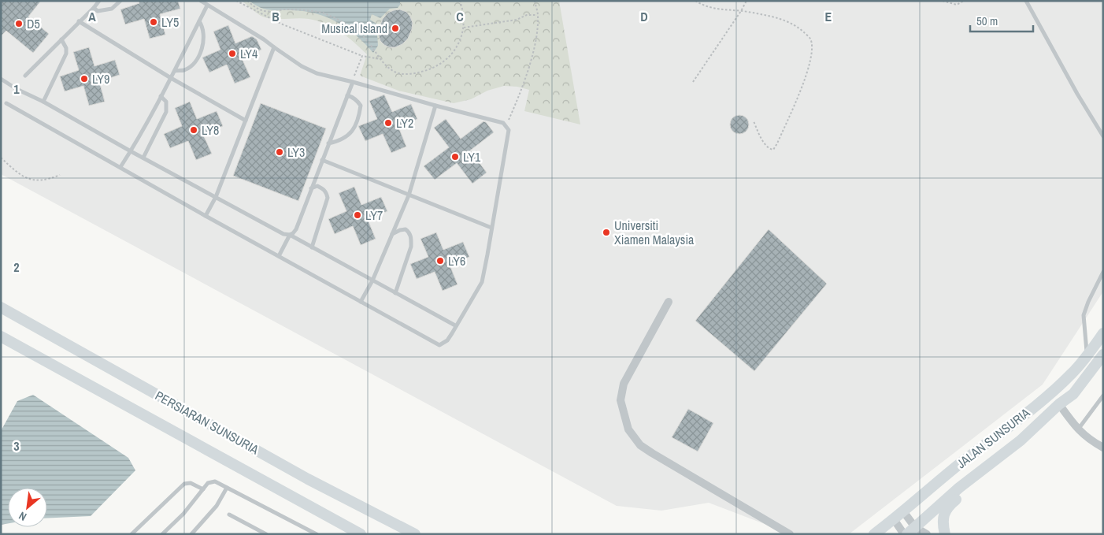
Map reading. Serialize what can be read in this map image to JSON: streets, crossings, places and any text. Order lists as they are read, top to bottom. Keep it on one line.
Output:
{"streets":{"street":["PERSIARAN SUNSURIA","JALAN SUNSURIA"]},"places":["LY5","D5","Musical Island","LY4","LY9","LY2","LY8","LY3","LY1","LY7","Universiti Xiamen Malaysia","LY6"],"scale_bar":"50 m","north":"bottom left","grid":{"columns":["A","B","C","D","E"],"rows":["1","2","3"]}}
